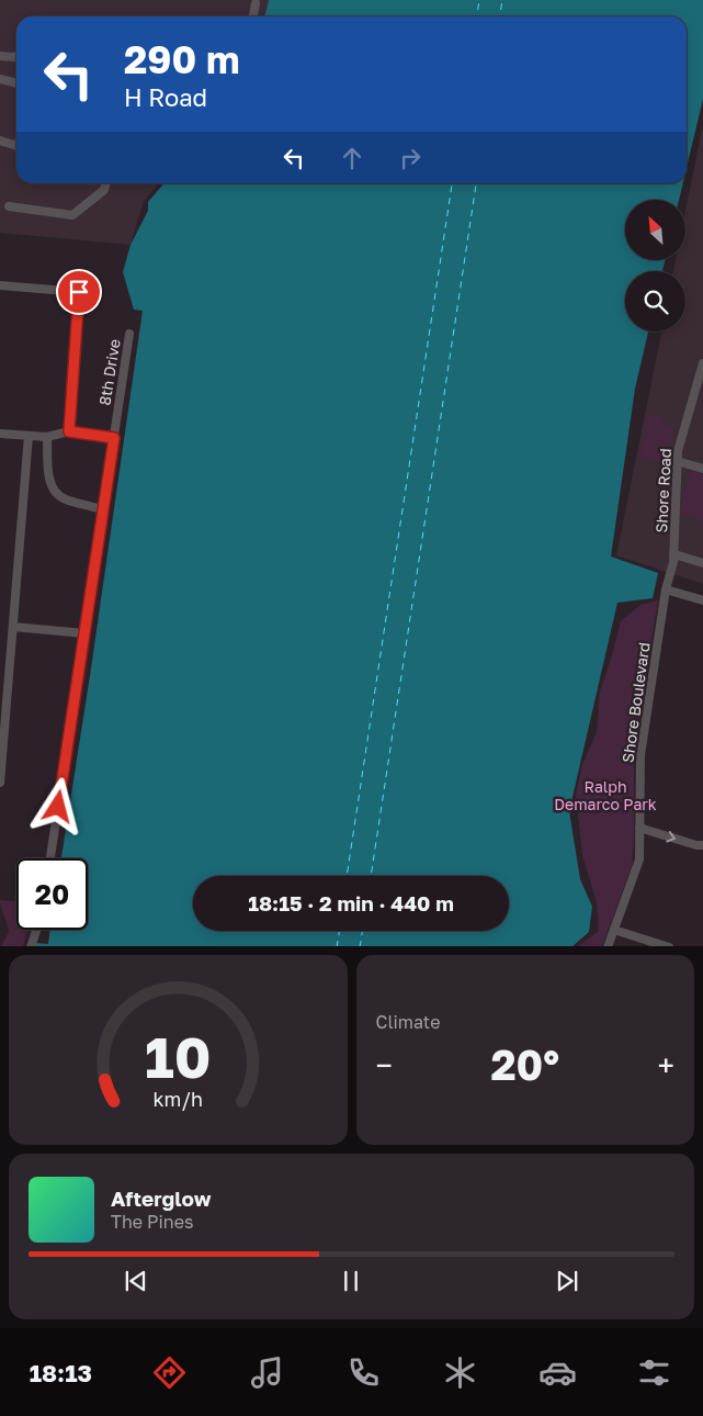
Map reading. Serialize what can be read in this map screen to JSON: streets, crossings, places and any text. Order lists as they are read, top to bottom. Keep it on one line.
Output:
{"streets":{"street":["8th Drive","Shore Road","Shore Boulevard"]},"crossings":[["Shore Road","Shore Boulevard"]],"parks":["Ralph Demarco Park"],"north":"top left","page":{"turn":["290 m","H Road"],"limit":"20","trip":"18:15 · 2 min · 440 m","tile":"Climate","heat":["−","20°","+"],"song":["Afterglow","The Pines"],"tabs":"18:13","gauge":["10","km/h"]}}
